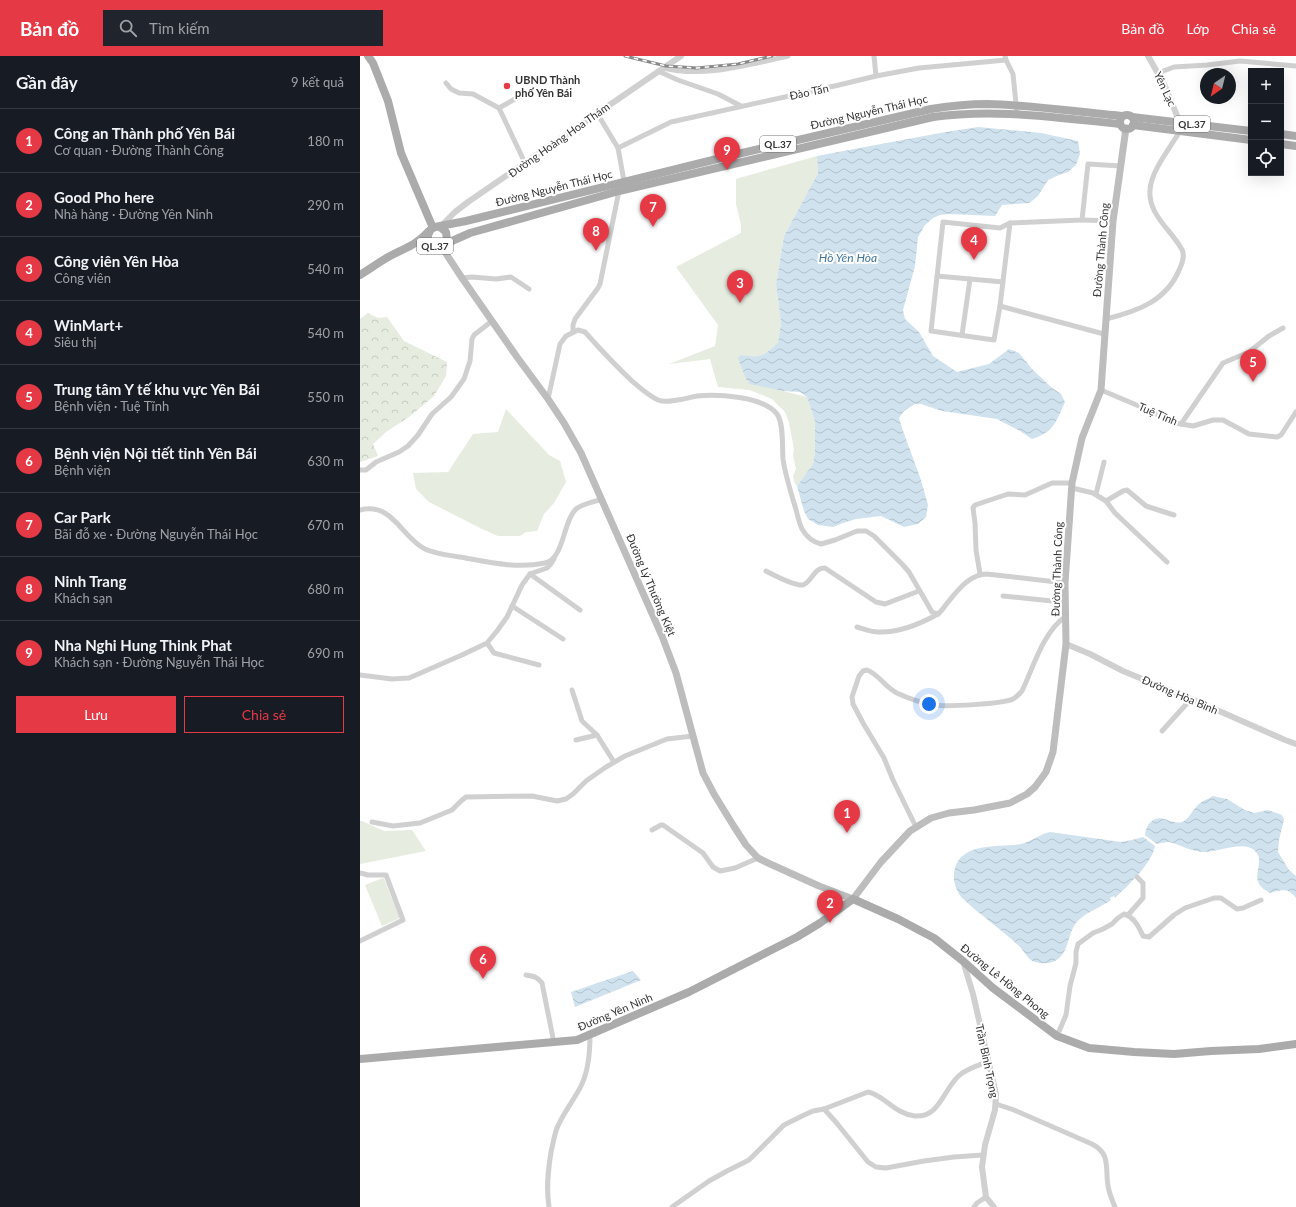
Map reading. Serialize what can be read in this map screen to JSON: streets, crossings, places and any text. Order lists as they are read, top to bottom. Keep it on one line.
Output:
{"streets":{"main road":["Đường Nguyễn Thái Học","QL.37","Đường Thành Công","Đường Lý Thường Kiệt","Đường Lê Hồng Phong","Đường Yên Ninh"],"street":["Yên Lạc","Đào Tấn","Đường Hoàng Hoa Thám","Tuệ Tĩnh","Đường Hòa Bình","Trần Bình Trọng"]},"crossings":[["Yên Lạc","Đường Nguyễn Thái Học"],["Đường Nguyễn Thái Học","QL.37"],["Đường Nguyễn Thái Học","Đường Hoàng Hoa Thám"],["Đường Nguyễn Thái Học","Đường Thành Công"],["Đường Nguyễn Thái Học","Đường Lý Thường Kiệt"],["QL.37","Đường Hoàng Hoa Thám"],["QL.37","Đường Lý Thường Kiệt"],["Đường Hoàng Hoa Thám","Đường Lý Thường Kiệt"],["Đường Thành Công","Tuệ Tĩnh"],["Đường Thành Công","Đường Lý Thường Kiệt"],["Đường Thành Công","Đường Hòa Bình"],["Đường Thành Công","Đường Lê Hồng Phong"],["Đường Thành Công","Đường Yên Ninh"],["Đường Lý Thường Kiệt","Đường Lê Hồng Phong"],["Đường Lý Thường Kiệt","Đường Yên Ninh"],["Đường Lê Hồng Phong","Đường Yên Ninh"],["Đường Lê Hồng Phong","Trần Bình Trọng"]],"water":["Hồ Yên Hòa"],"places":["UBND Thành phố Yên Bái"],"north":"bottom left","page":{"header":"Bản đồ","search":"Tìm kiếm","nav":["Bản đồ","Lớp","Chia sẻ"],"heading":["Gần đây","9 kết quả"],"map_buttons":["+","−"],"list":[{"mark":"1","name":"Công an Thành phố Yên Bái","note":"Cơ quan · Đường Thành Công","value":"180 m"},{"mark":"2","name":"Good Pho here","note":"Nhà hàng · Đường Yên Ninh","value":"290 m"},{"mark":"3","name":"Công viên Yên Hòa","note":"Công viên","value":"540 m"},{"mark":"4","name":"WinMart+","note":"Siêu thị","value":"540 m"},{"mark":"5","name":"Trung tâm Y tế khu vực Yên Bái","note":"Bệnh viện · Tuệ Tĩnh","value":"550 m"},{"mark":"6","name":"Bệnh viện Nội tiết tỉnh Yên Bái","note":"Bệnh viện","value":"630 m"},{"mark":"7","name":"Car Park","note":"Bãi đỗ xe · Đường Nguyễn Thái Học","value":"670 m"},{"mark":"8","name":"Ninh Trang","note":"Khách sạn","value":"680 m"},{"mark":"9","name":"Nha Nghi Hung Think Phat","note":"Khách sạn · Đường Nguyễn Thái Học","value":"690 m"}],"pins":["9","7","8","4","3","5","1","2","6"],"buttons":["Lưu","Chia sẻ"]}}
